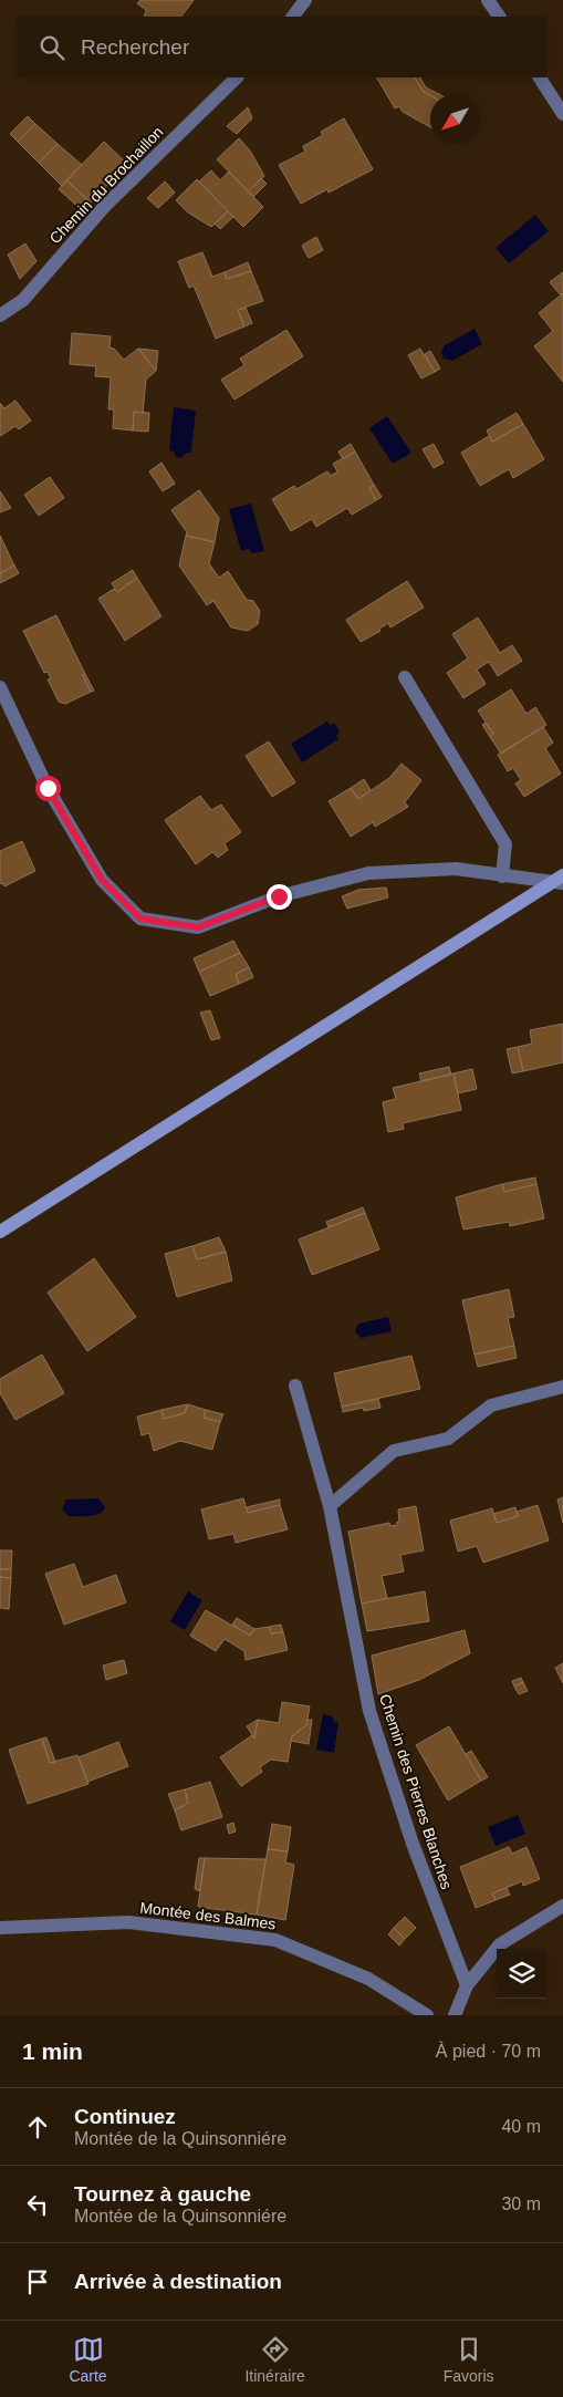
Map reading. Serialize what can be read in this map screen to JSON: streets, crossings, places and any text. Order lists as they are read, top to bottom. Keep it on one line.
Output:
{"streets":{"street":["Chemin du Brochaillon","Chemin des Pierres Blanches","Montée des Balmes"]},"north":"bottom left","page":{"search":"Rechercher","heading":["1 min","À pied · 70 m"],"list":[["Continuez","Montée de la Quinsonniére","40 m"],["Tournez à gauche","Montée de la Quinsonniére","30 m"],"Arrivée à destination"],"nav":["Carte","Itinéraire","Favoris"]}}
